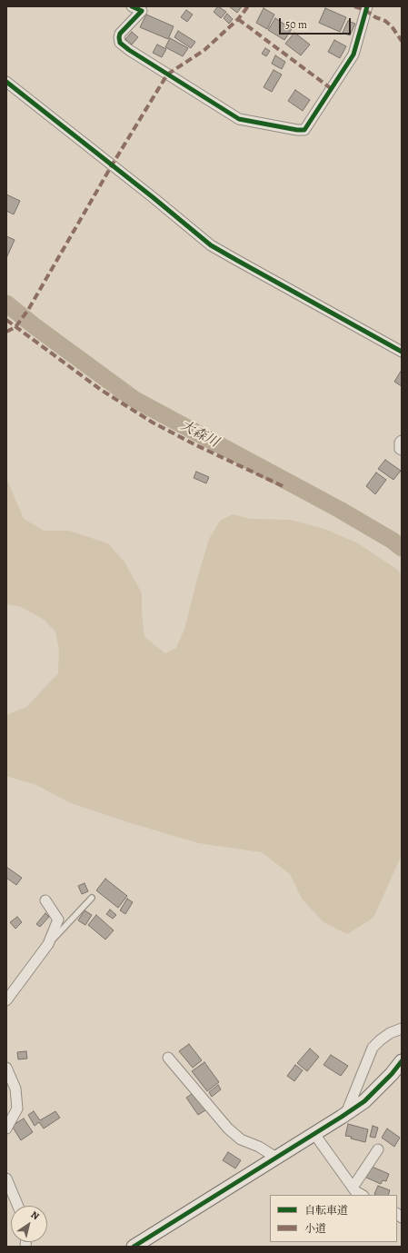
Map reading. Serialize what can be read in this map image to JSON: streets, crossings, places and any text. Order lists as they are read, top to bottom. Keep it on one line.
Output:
{"water":["大森川"],"legend":["自転車道","小道"],"scale_bar":"50 m","north":"top right"}
